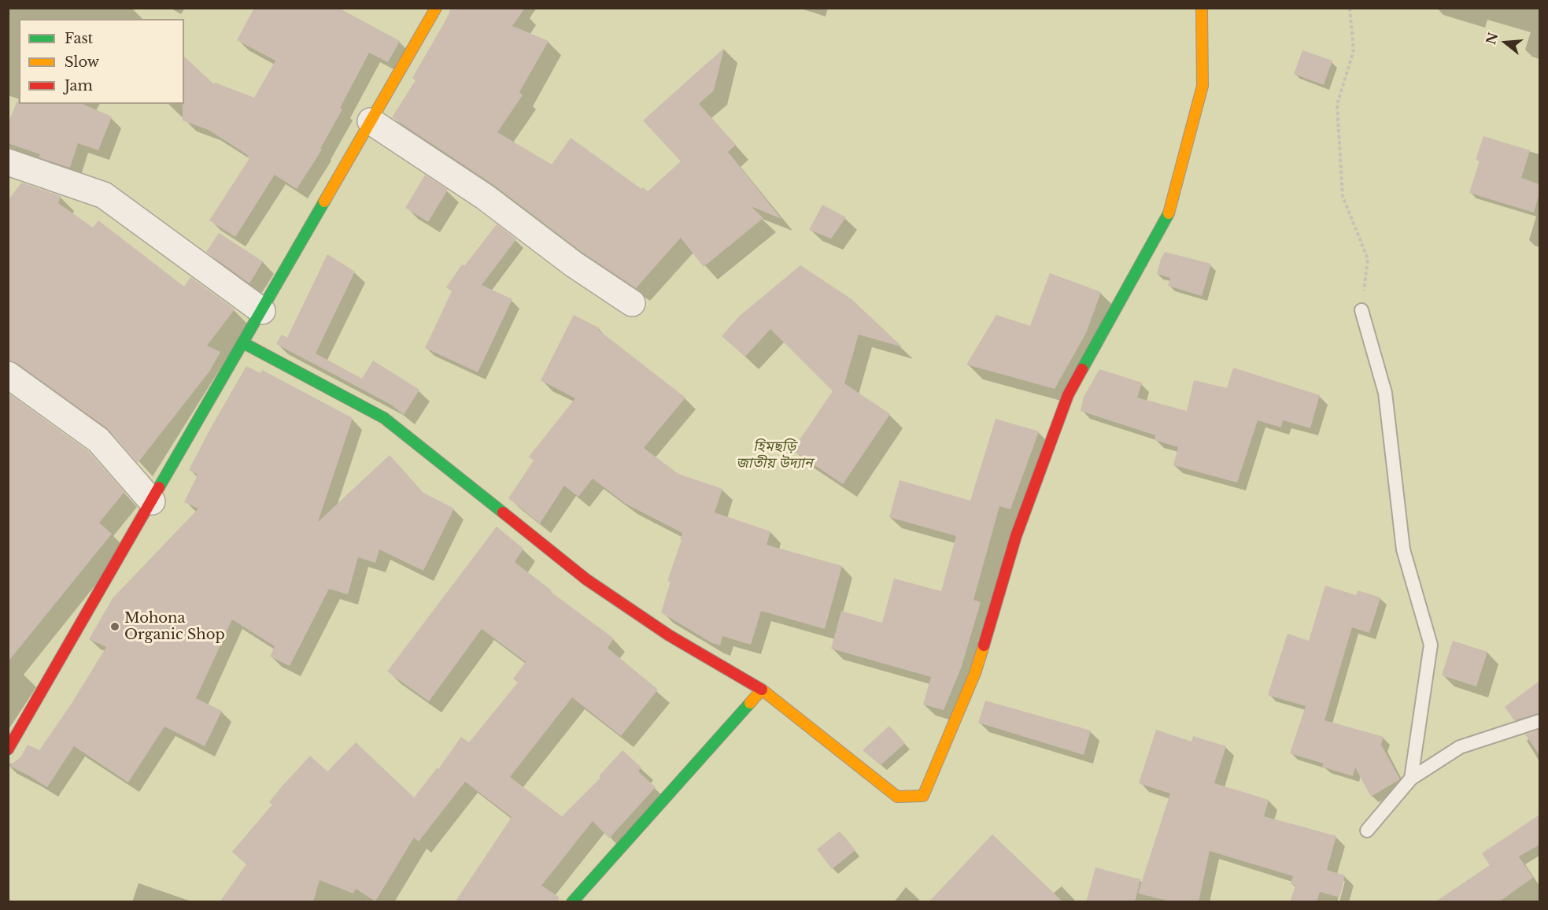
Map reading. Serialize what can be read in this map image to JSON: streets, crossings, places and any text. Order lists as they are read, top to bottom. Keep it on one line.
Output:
{"parks":["হিমছড়ি জাতীয় উদ্যান"],"places":["Mohona Organic Shop"],"legend":["Fast","Slow","Jam"],"north":"left"}
